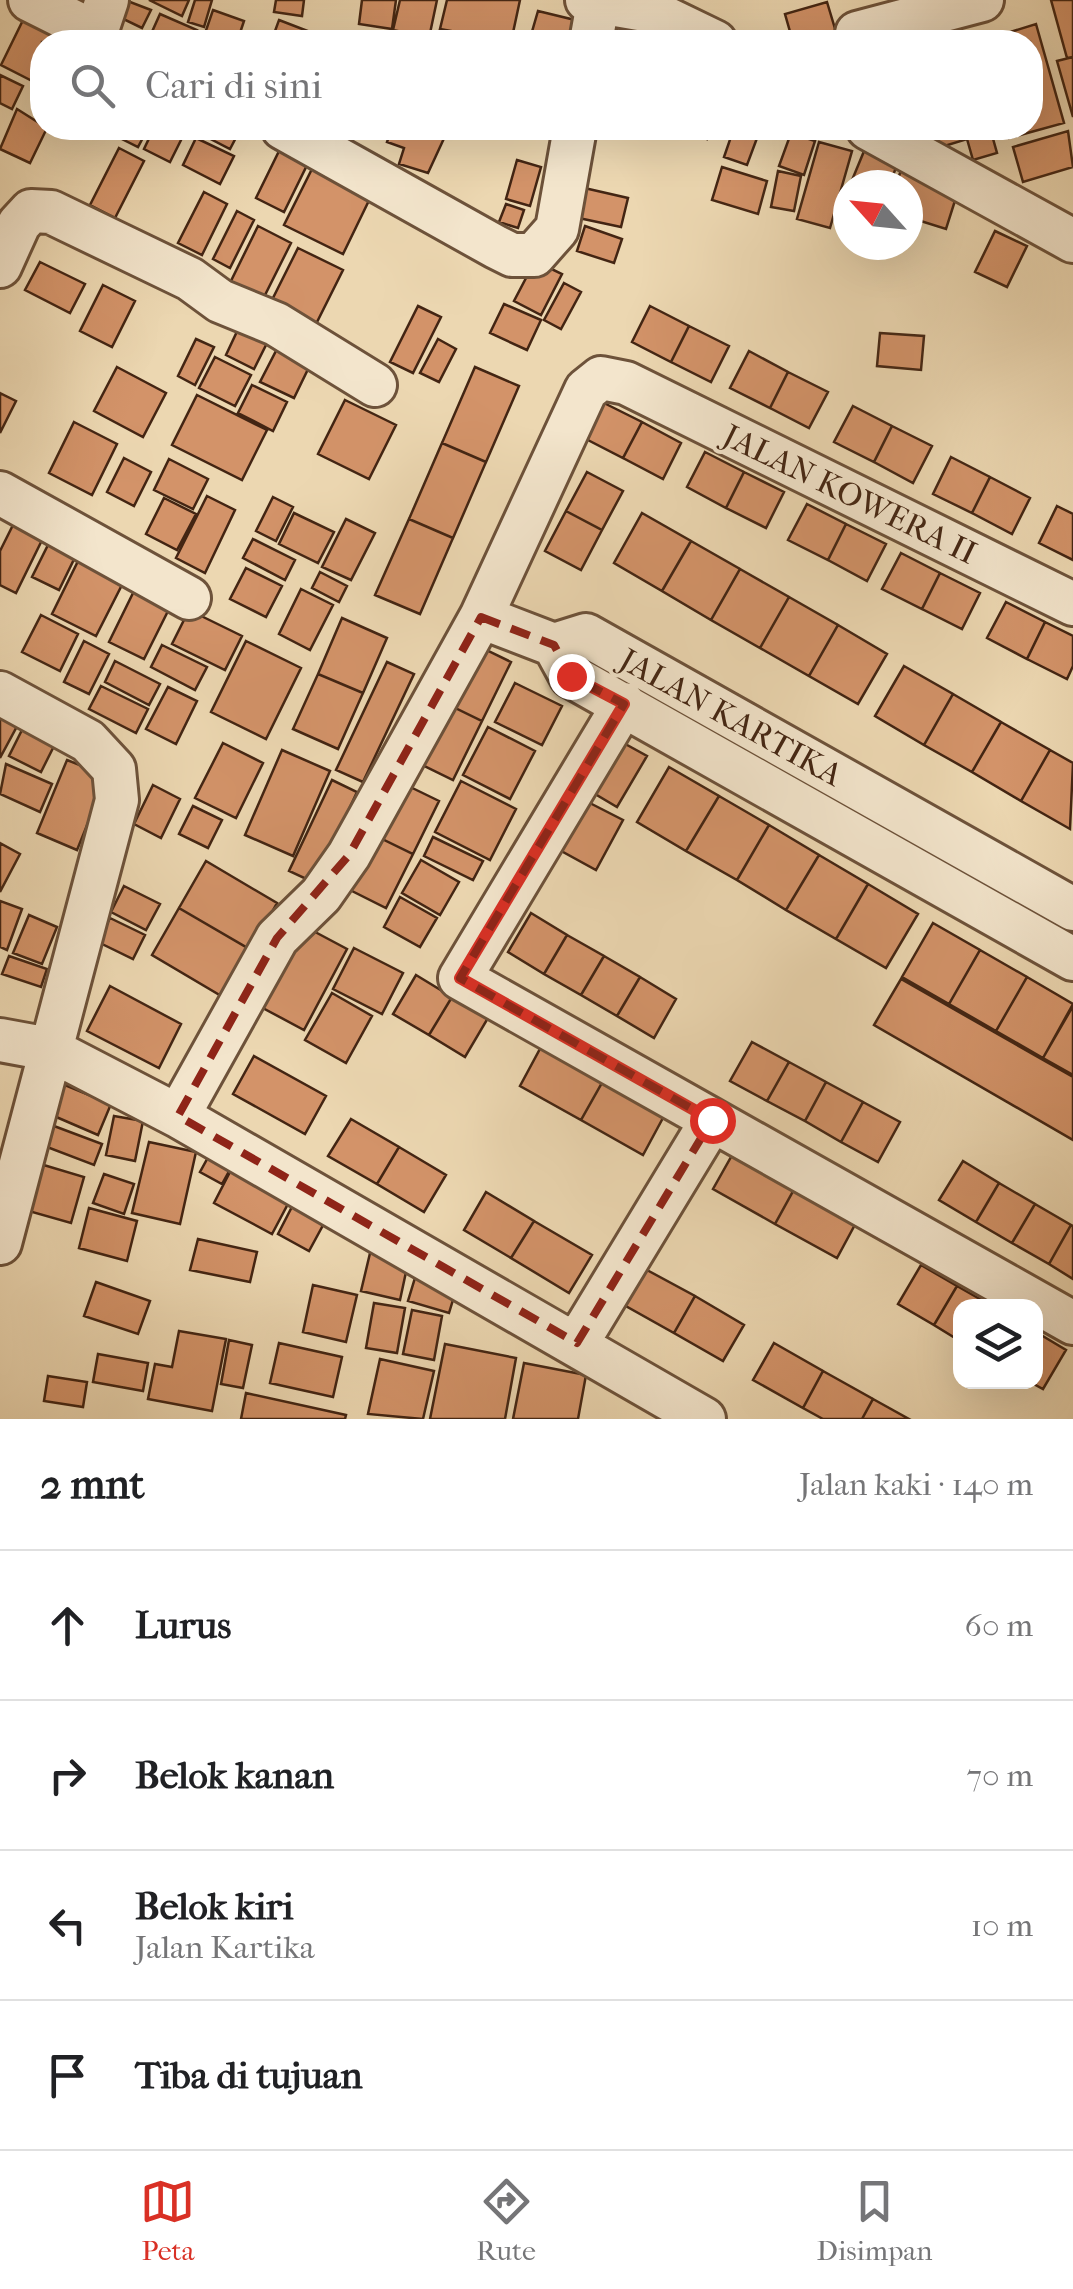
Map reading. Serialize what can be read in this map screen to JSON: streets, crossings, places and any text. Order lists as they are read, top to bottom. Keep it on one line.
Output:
{"streets":{"street":["JALAN KOWERA II","JALAN KARTIKA"]},"north":"top left","page":{"search":"Cari di sini","heading":["2 mnt","Jalan kaki · 140 m"],"list":[["Lurus","60 m"],["Belok kanan","70 m"],["Belok kiri","Jalan Kartika","10 m"],"Tiba di tujuan"],"nav":["Peta","Rute","Disimpan"]}}
